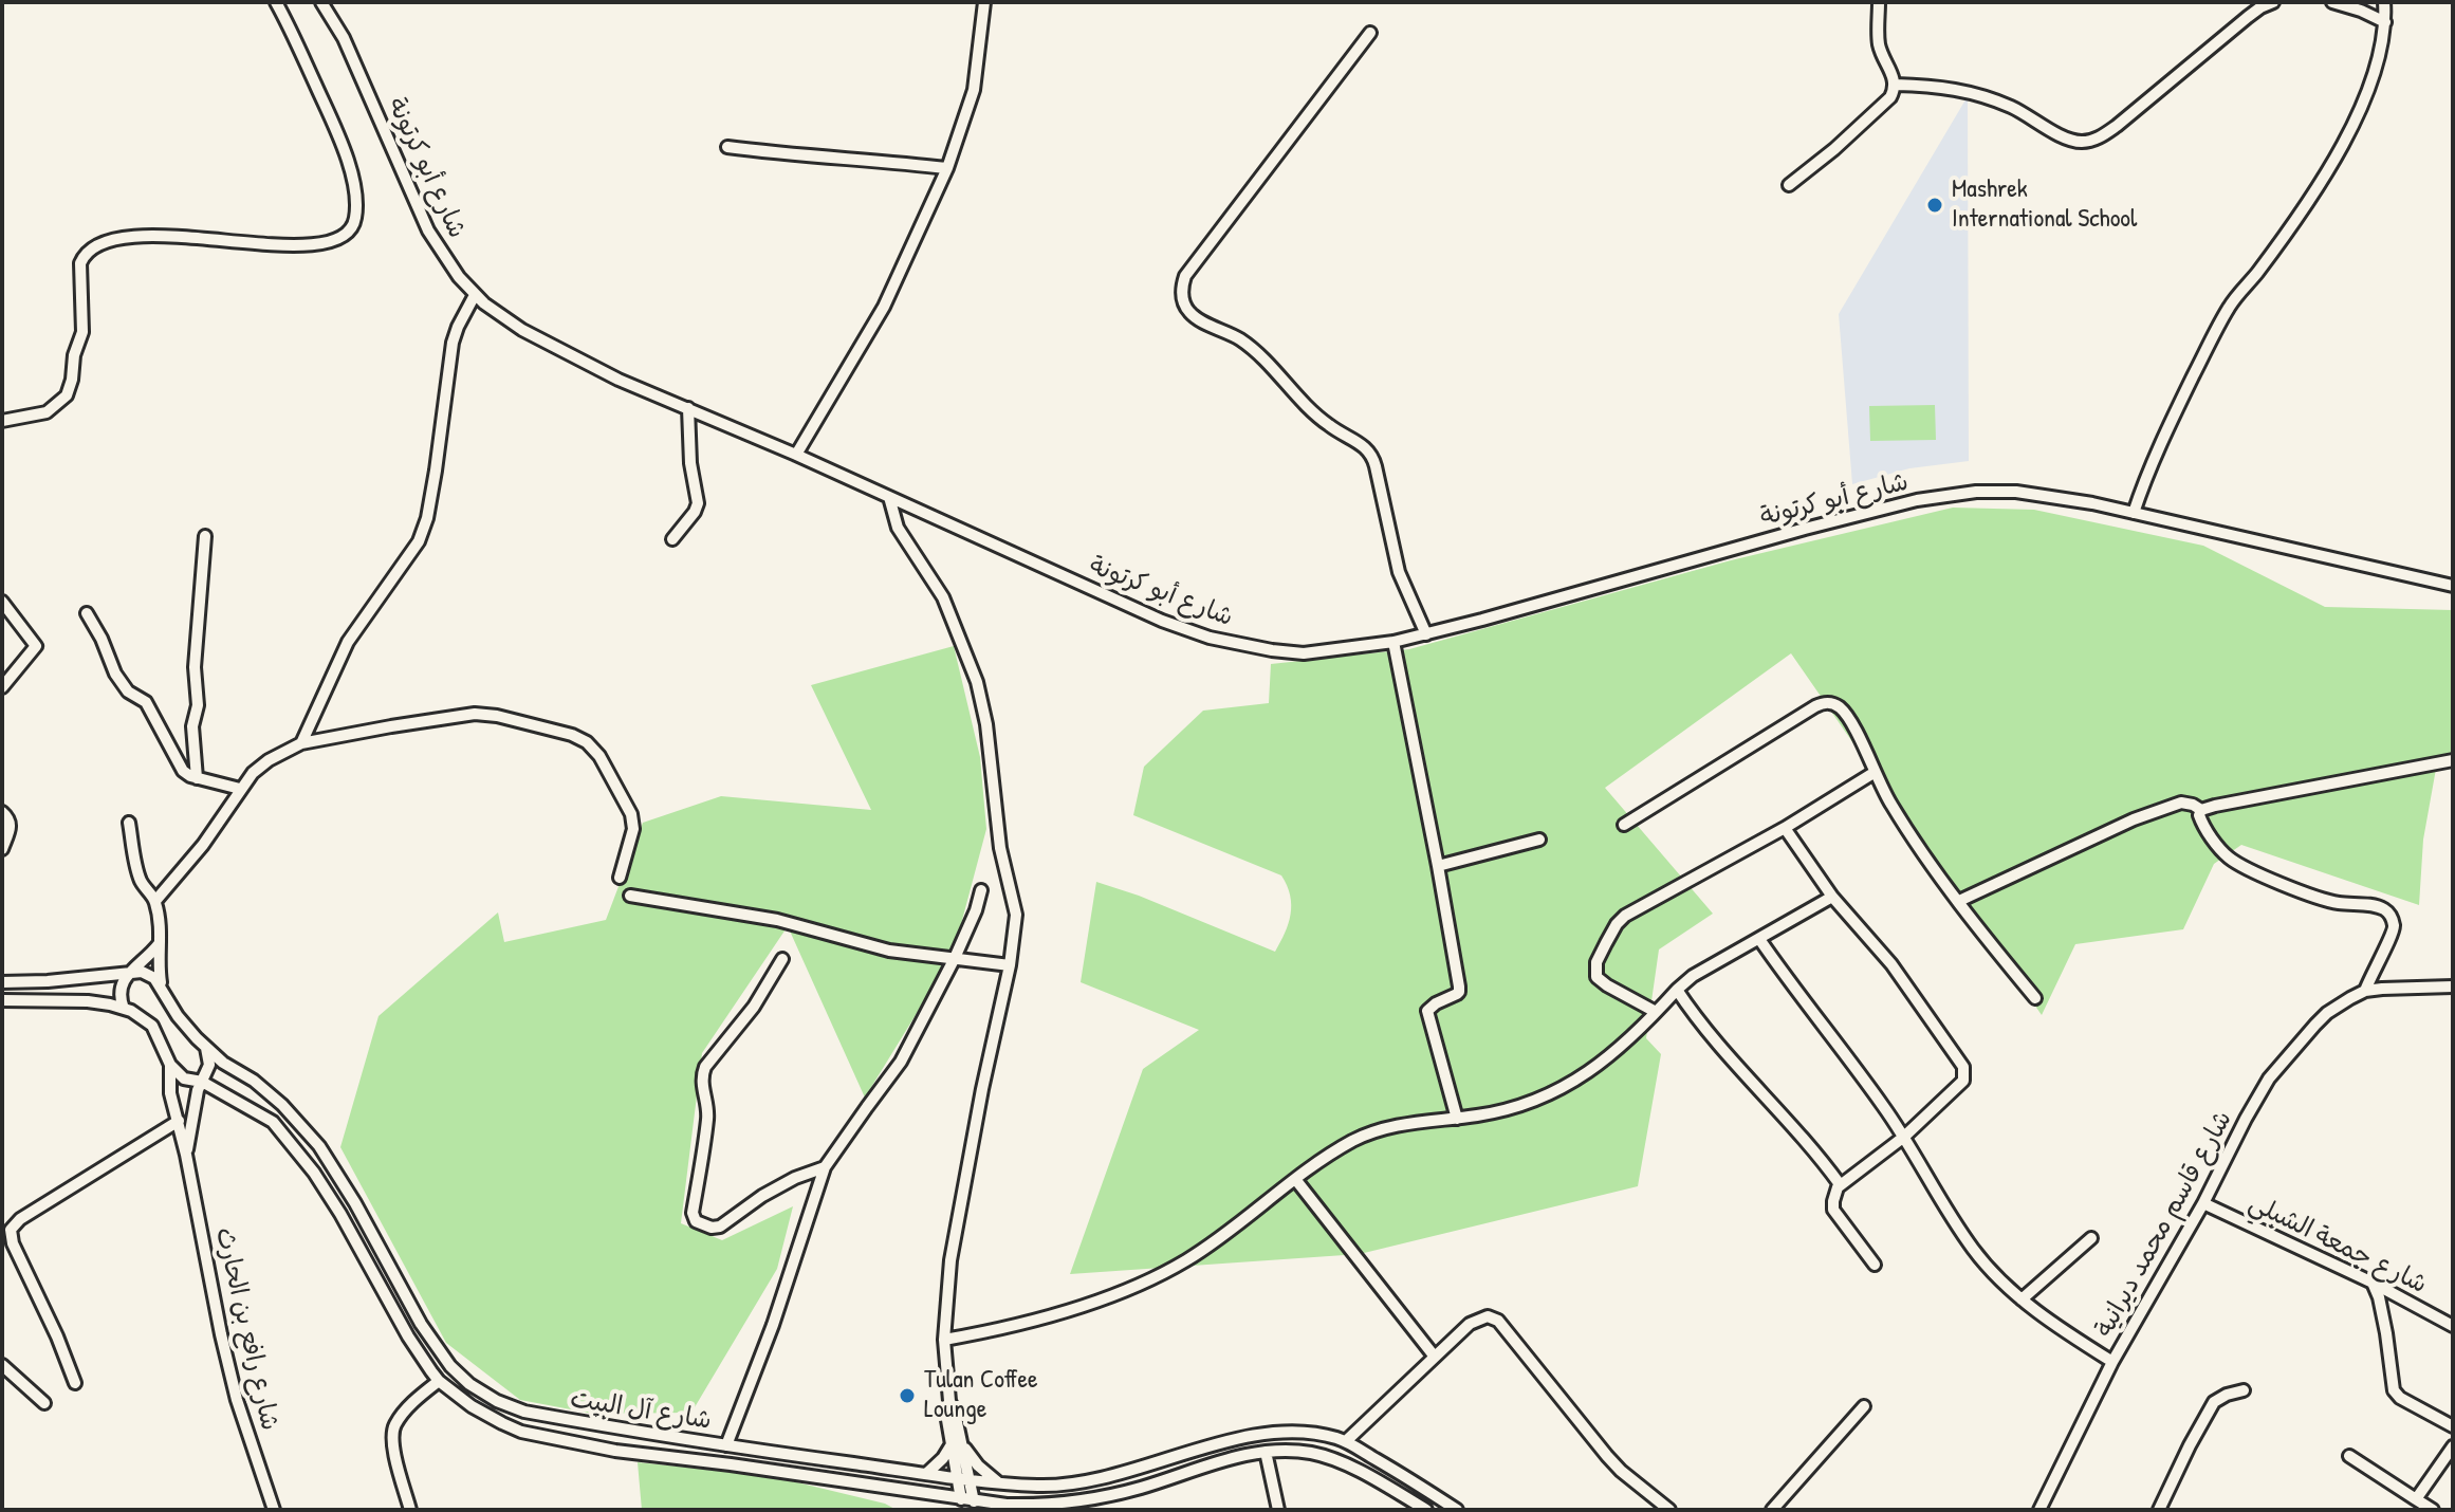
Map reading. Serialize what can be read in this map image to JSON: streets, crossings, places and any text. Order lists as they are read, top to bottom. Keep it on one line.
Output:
{"streets":{"street":["شارع أبو كرتونة","شارع قاسم محمد ديرانية","شارع جمعة الشبلي","شارع رافع بن الحارث","شارع آل البيت"]},"crossings":[["شارع قاسم محمد ديرانية","شارع جمعة الشبلي"],["شارع رافع بن الحارث","شارع آل البيت"]],"places":["Mashrek International School","Tulan Coffee Lounge"]}
